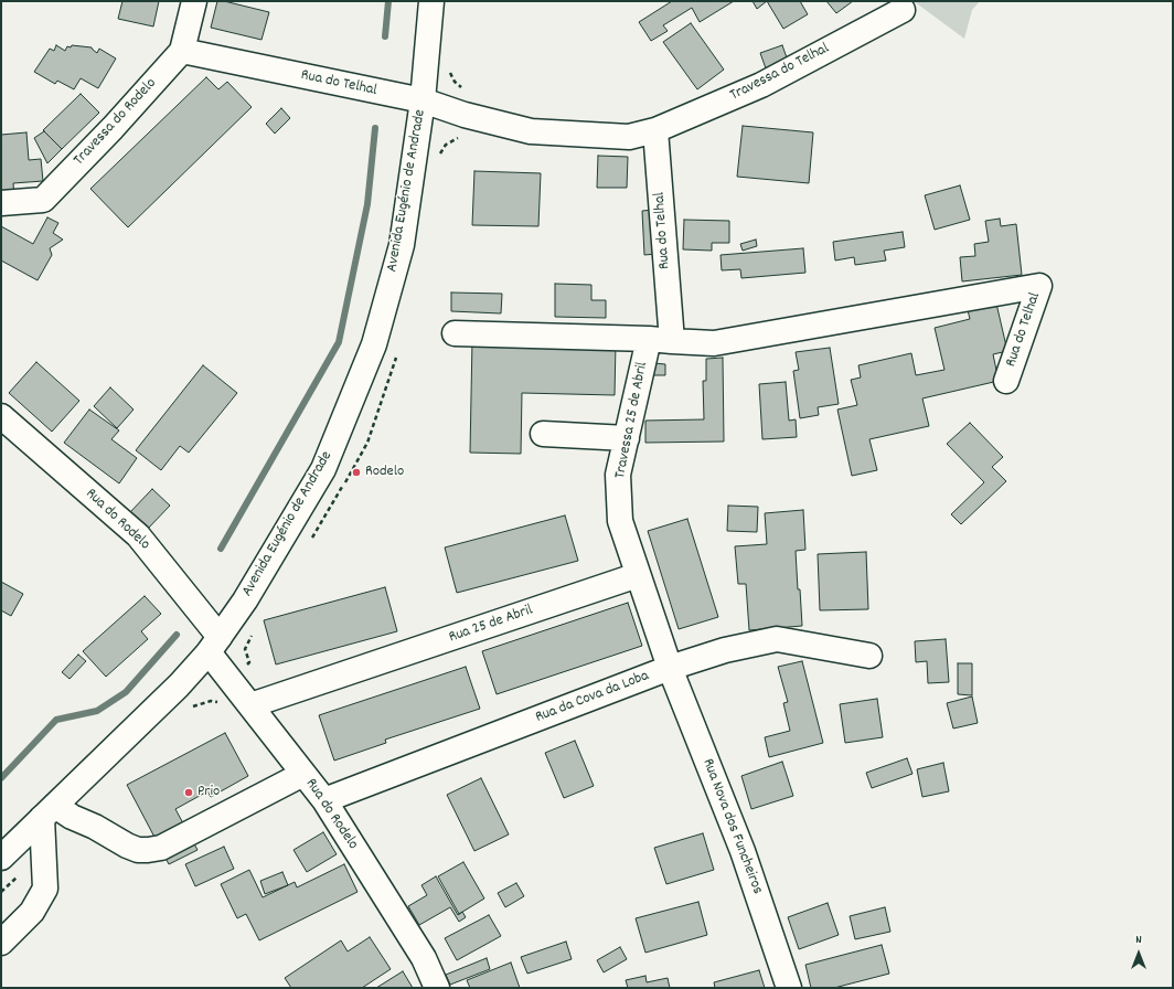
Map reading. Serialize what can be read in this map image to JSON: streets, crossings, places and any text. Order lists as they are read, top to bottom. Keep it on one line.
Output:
{"streets":{"street":["Travessa do Telhal","Rua do Telhal","Travessa do Rodelo","Avenida Eugénio de Andrade","Travessa 25 de Abril","Rua do Rodelo","Rua 25 de Abril","Rua da Cova da Loba","Rua Nova dos Funcheiros"]},"crossings":[["Travessa do Telhal","Rua do Telhal"],["Rua do Telhal","Travessa do Rodelo"],["Rua do Telhal","Avenida Eugénio de Andrade"],["Rua do Telhal","Travessa 25 de Abril"],["Avenida Eugénio de Andrade","Rua do Rodelo"],["Travessa 25 de Abril","Rua 25 de Abril"],["Rua do Rodelo","Rua 25 de Abril"],["Rua do Rodelo","Rua da Cova da Loba"],["Rua da Cova da Loba","Rua Nova dos Funcheiros"]],"places":["Rodelo","Prio"],"north":"top"}
